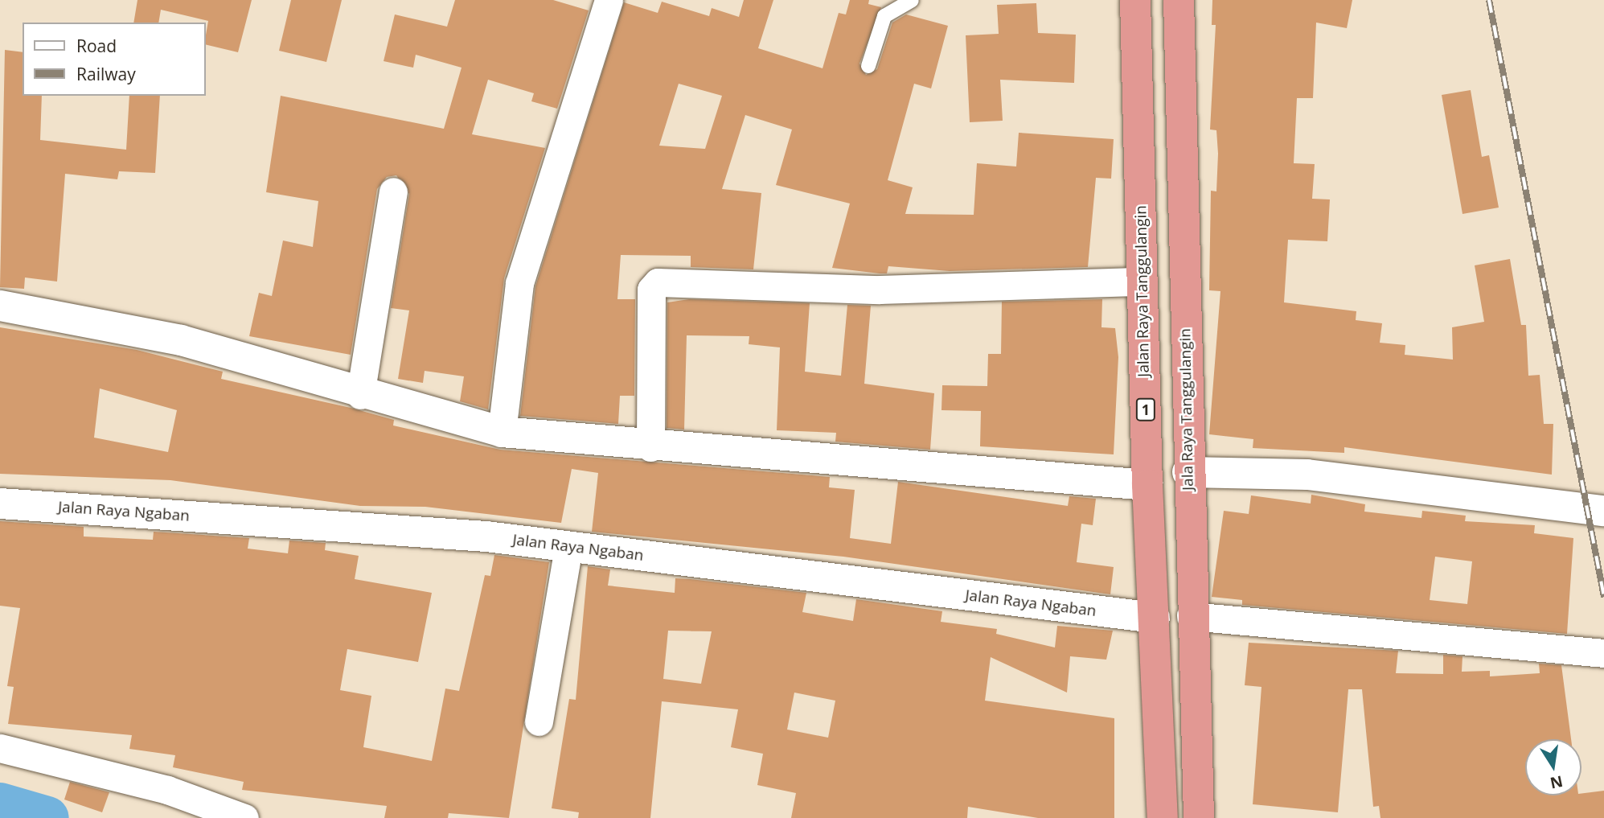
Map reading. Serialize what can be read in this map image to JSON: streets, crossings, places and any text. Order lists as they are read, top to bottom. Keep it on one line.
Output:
{"streets":{"highway":["Jalan Raya Tanggulangin","1","Jala Raya Tanggulangin"],"street":["Jalan Raya Ngaban"]},"crossings":[["Jalan Raya Tanggulangin","Jalan Raya Ngaban"]],"legend":["Road","Railway"],"north":"bottom"}
